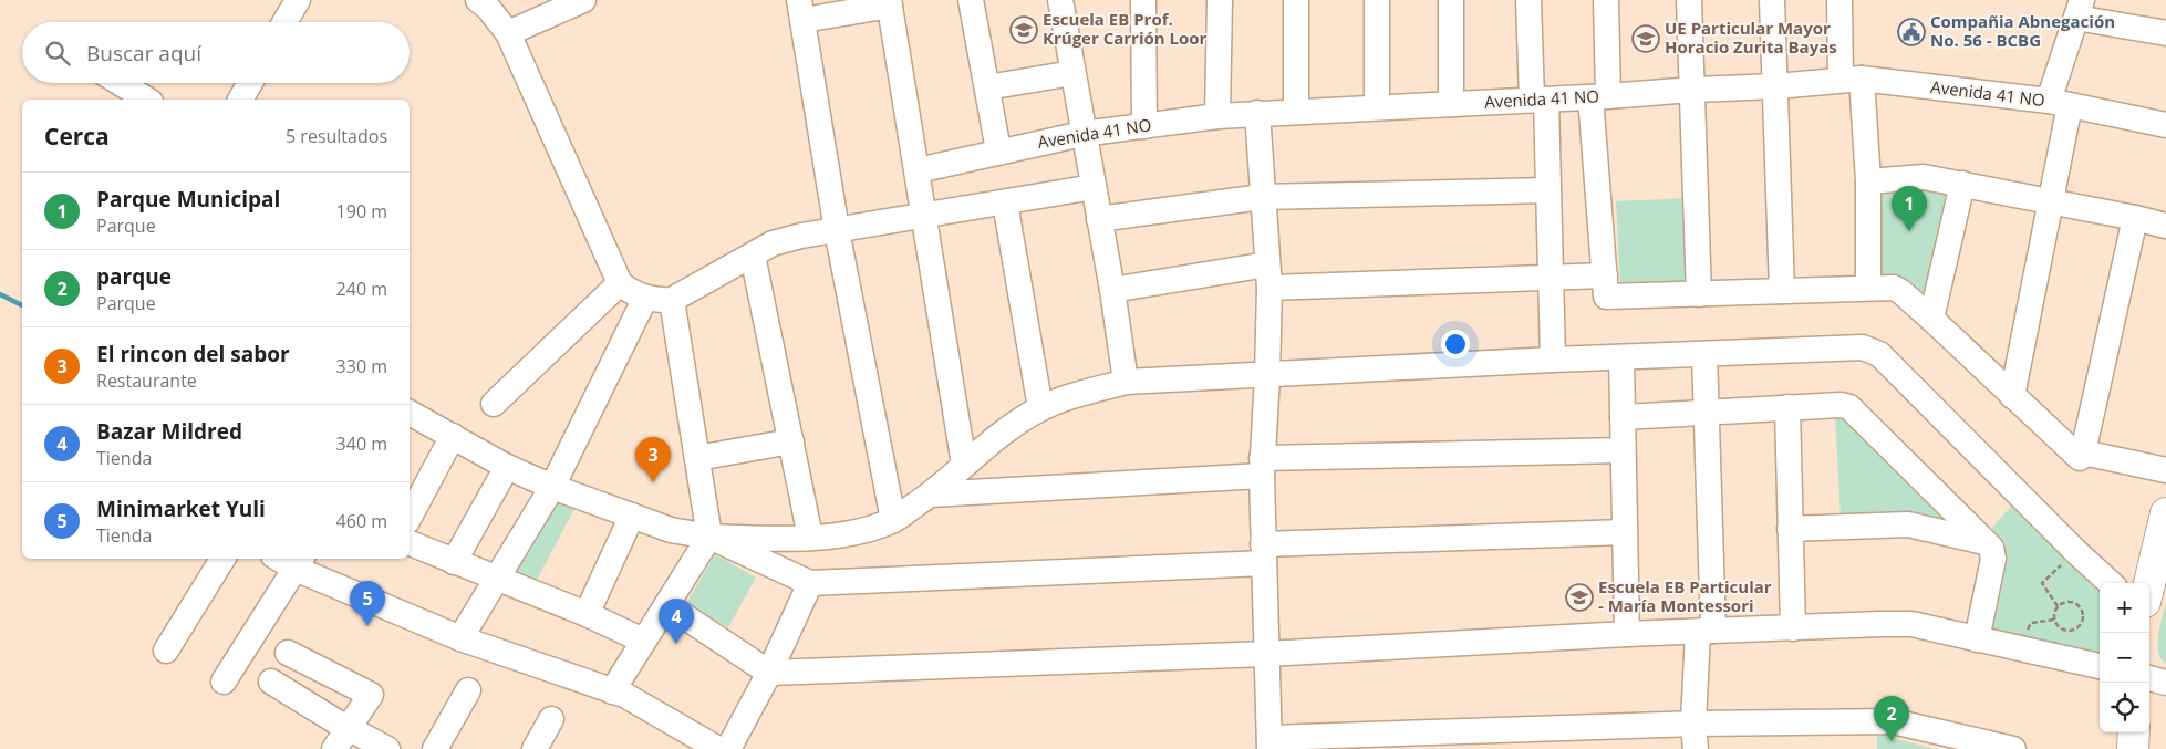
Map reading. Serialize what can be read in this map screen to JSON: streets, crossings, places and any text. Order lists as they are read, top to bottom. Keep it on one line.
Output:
{"streets":{"street":["Avenida 41 NO"]},"places":{"school or university":["Escuela EB Prof. Krúger Carrión Loor","UE Particular Mayor Horacio Zurita Bayas","Escuela EB Particular - María Montessori"],"public building":["Compañia Abnegación No. 56 - BCBG"]},"page":{"search":"Buscar aquí","heading":["Cerca","5 resultados"],"list":[{"mark":"1","name":"Parque Municipal","note":"Parque","value":"190 m"},{"mark":"2","name":"parque","note":"Parque","value":"240 m"},{"mark":"3","name":"El rincon del sabor","note":"Restaurante","value":"330 m"},{"mark":"4","name":"Bazar Mildred","note":"Tienda","value":"340 m"},{"mark":"5","name":"Minimarket Yuli","note":"Tienda","value":"460 m"}],"pins":["1","3","5","4","2"],"map_buttons":["+","−"]}}
